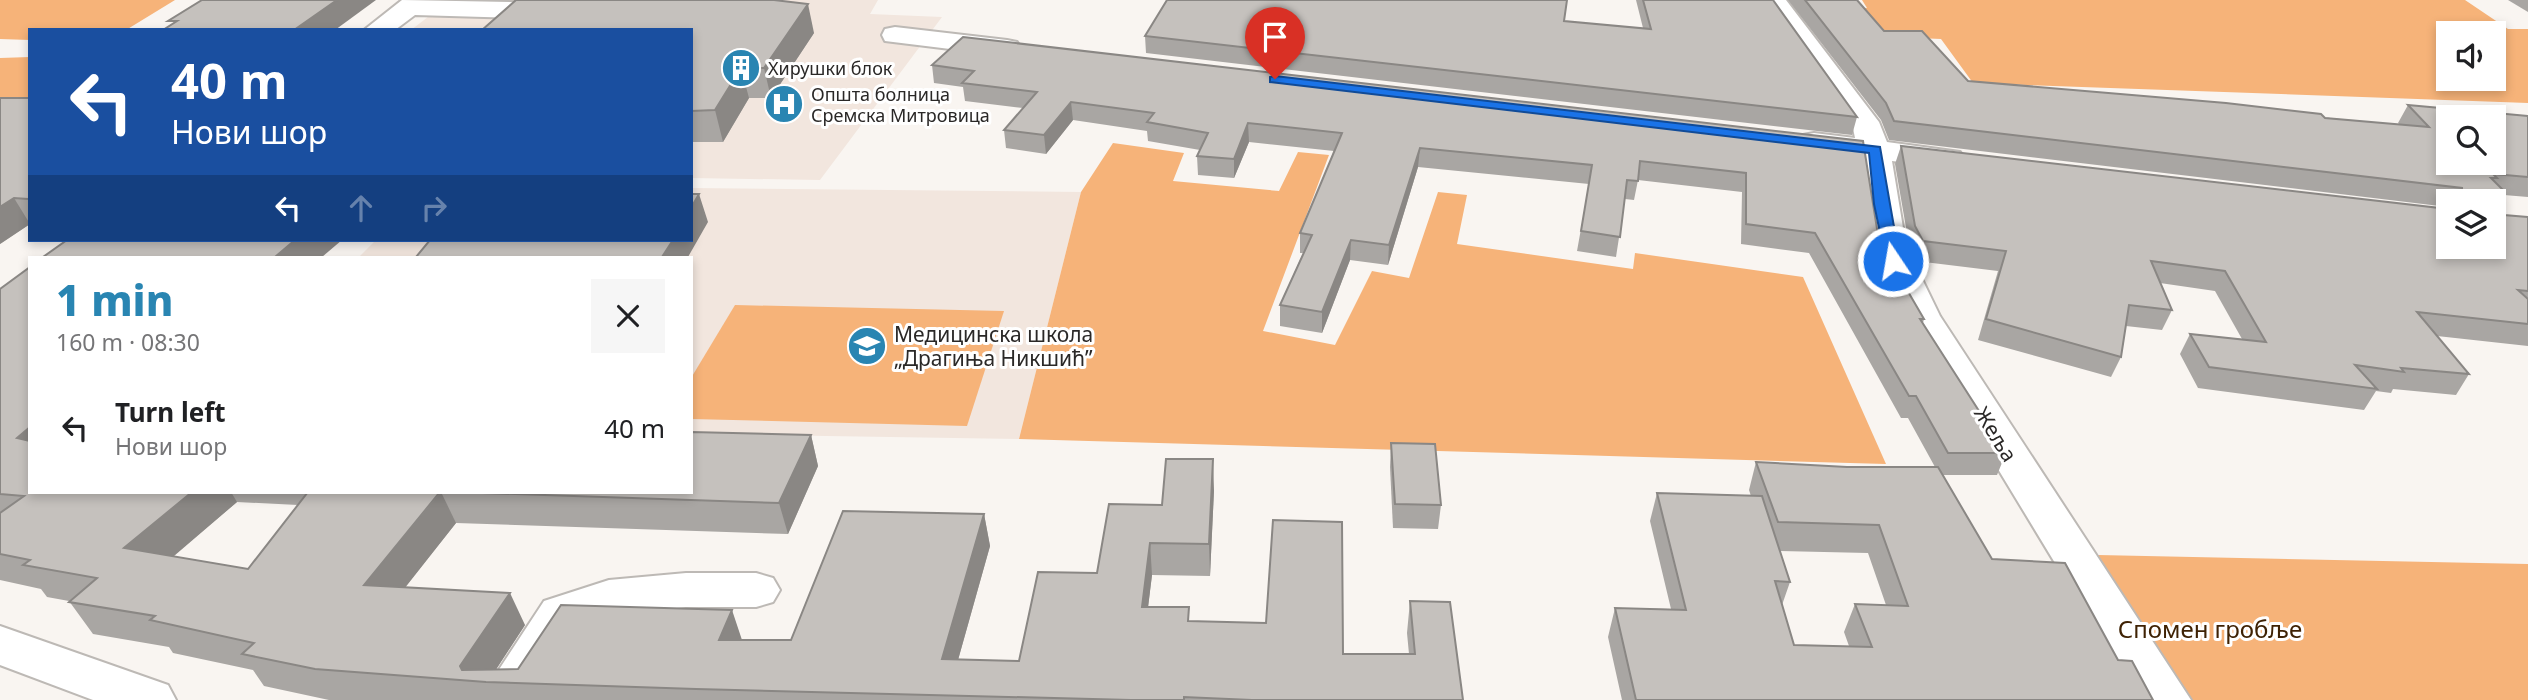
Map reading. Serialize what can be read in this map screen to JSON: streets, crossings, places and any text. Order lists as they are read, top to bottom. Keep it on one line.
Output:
{"streets":{"street":["Жеља"]},"parks":["Спомен гробље"],"places":{"building":["Хирушки блок"],"hospital":["Општа болница Сремска Митровица"],"school or university":["Медицинска школа „Драгиња Никшић”"]},"page":{"turn":["40 m","Нови шор"],"heading":["1 min","160 m · 08:30"],"list":[{"name":"Turn left","note":"Нови шор","value":"40 m"}]}}
